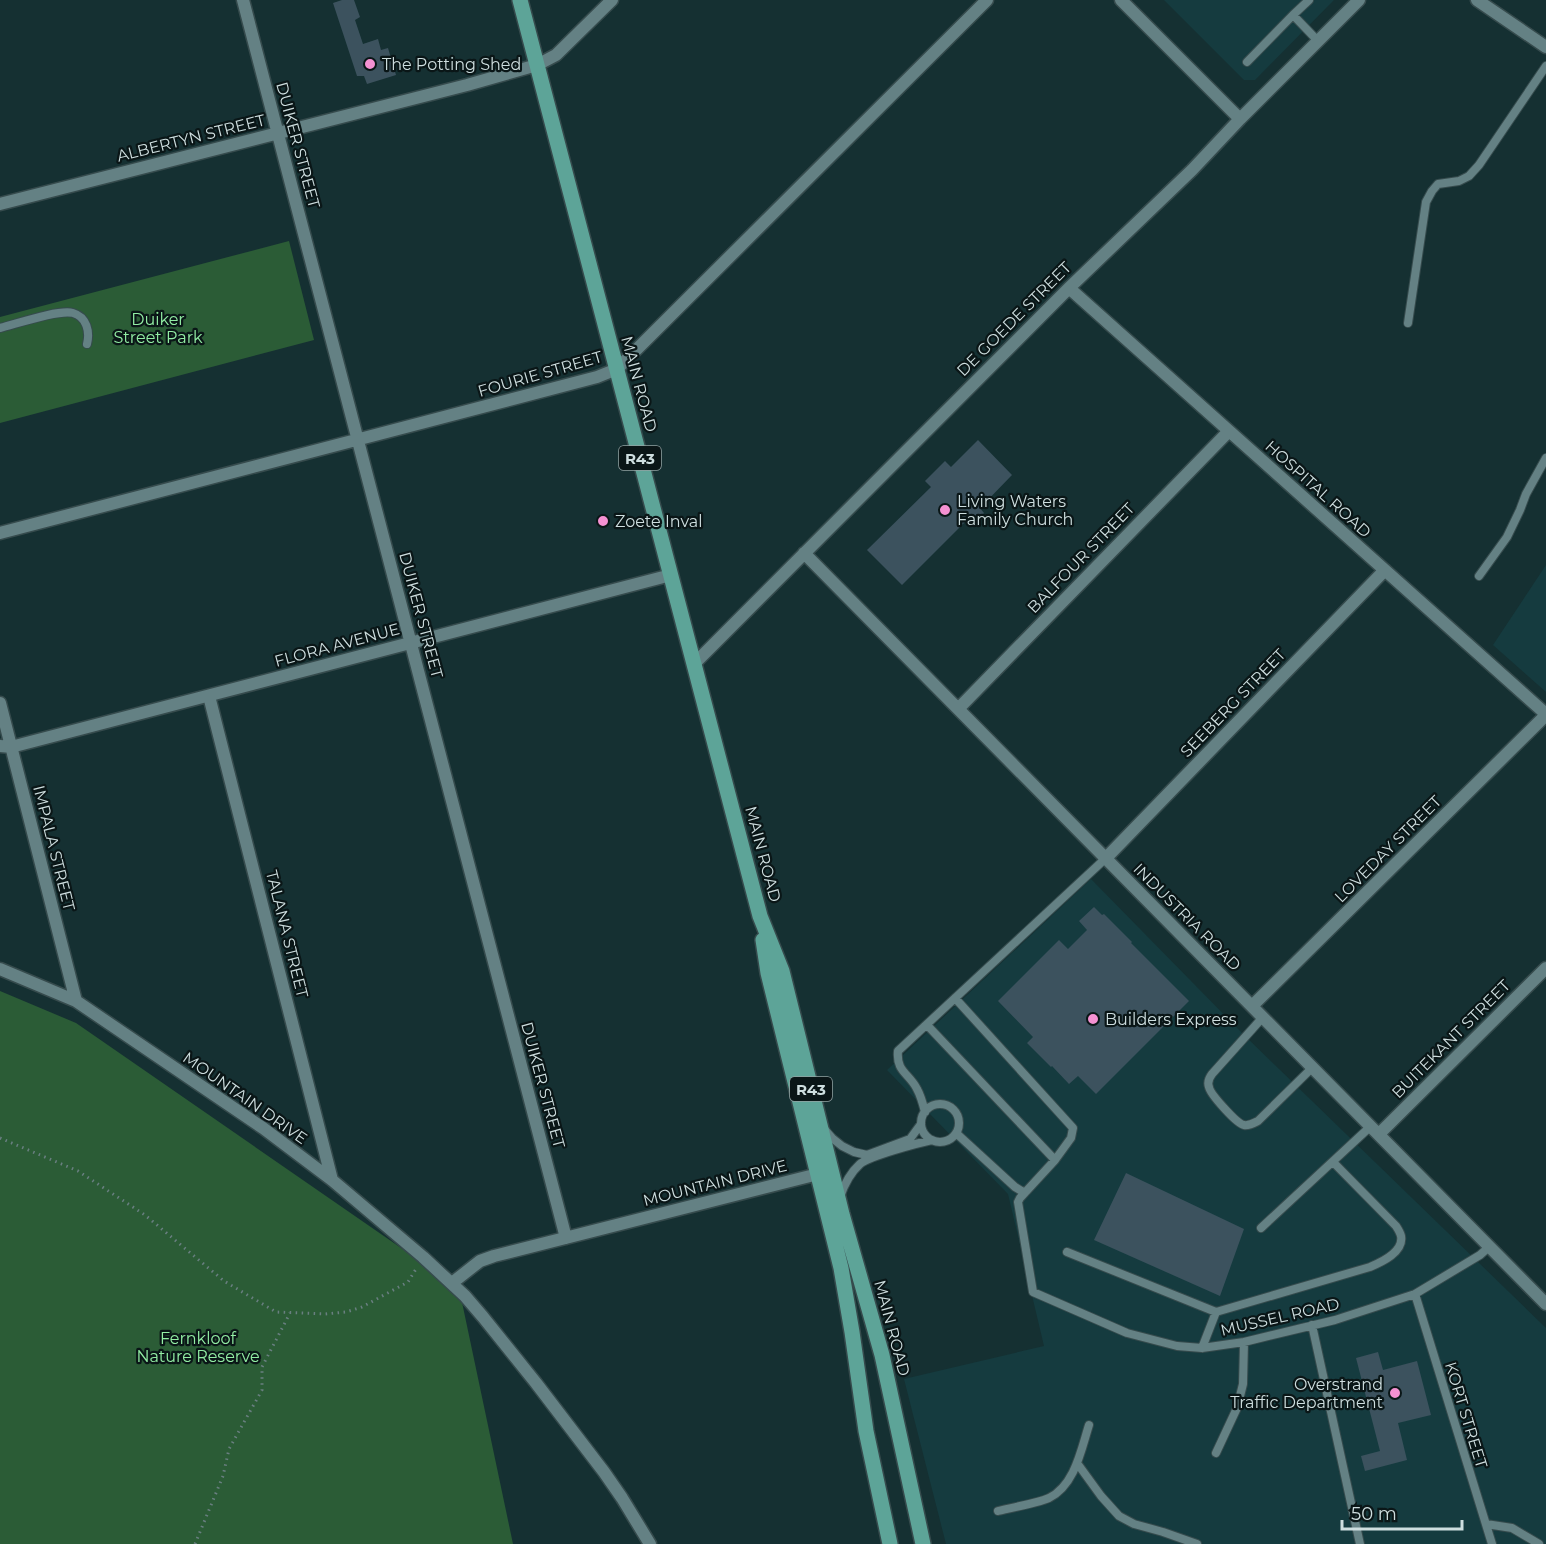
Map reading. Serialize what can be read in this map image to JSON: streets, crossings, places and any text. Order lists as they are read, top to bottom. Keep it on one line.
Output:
{"streets":{"main road":["MAIN ROAD","R43"],"street":["ALBERTYN STREET","DUIKER STREET","DE GOEDE STREET","FOURIE STREET","HOSPITAL ROAD","BALFOUR STREET","FLORA AVENUE","SEEBERG STREET","IMPALA STREET","LOVEDAY STREET","INDUSTRIA ROAD","TALANA STREET","BUITEKANT STREET","MOUNTAIN DRIVE"],"lane":["MUSSEL ROAD","KORT STREET"]},"crossings":[["ALBERTYN STREET","DUIKER STREET"],["ALBERTYN STREET","MAIN ROAD"],["DUIKER STREET","FOURIE STREET"],["DUIKER STREET","FLORA AVENUE"],["DUIKER STREET","MOUNTAIN DRIVE"],["DE GOEDE STREET","MAIN ROAD"],["DE GOEDE STREET","HOSPITAL ROAD"],["DE GOEDE STREET","INDUSTRIA ROAD"],["FOURIE STREET","MAIN ROAD"],["MAIN ROAD","FLORA AVENUE"],["MAIN ROAD","MOUNTAIN DRIVE"],["HOSPITAL ROAD","BALFOUR STREET"],["HOSPITAL ROAD","SEEBERG STREET"],["HOSPITAL ROAD","LOVEDAY STREET"],["BALFOUR STREET","INDUSTRIA ROAD"],["FLORA AVENUE","IMPALA STREET"],["FLORA AVENUE","TALANA STREET"],["SEEBERG STREET","INDUSTRIA ROAD"],["IMPALA STREET","MOUNTAIN DRIVE"],["LOVEDAY STREET","INDUSTRIA ROAD"],["INDUSTRIA ROAD","BUITEKANT STREET"],["INDUSTRIA ROAD","MUSSEL ROAD"],["TALANA STREET","MOUNTAIN DRIVE"],["MUSSEL ROAD","KORT STREET"]],"parks":["Duiker Street Park","Fernkloof Nature Reserve"],"places":["The Potting Shed","Living Waters Family Church","Zoete Inval","Builders Express","Overstrand Traffic Department"],"scale_bar":"50 m"}
